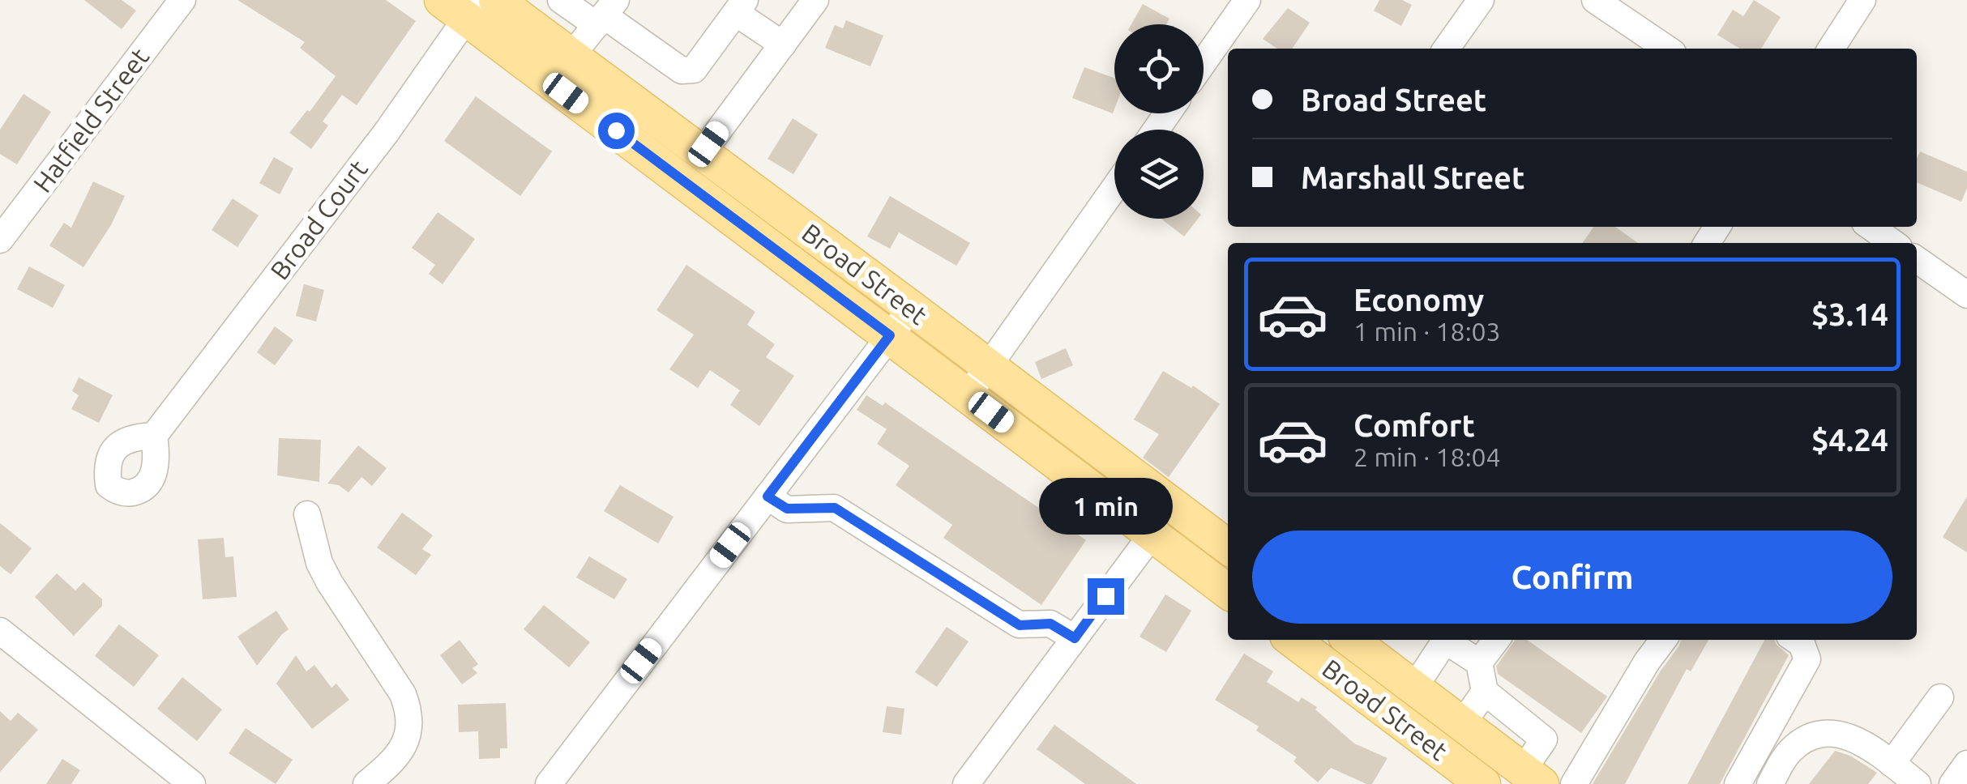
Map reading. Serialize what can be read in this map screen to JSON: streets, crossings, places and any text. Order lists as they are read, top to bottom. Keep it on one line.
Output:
{"streets":{"main road":["Broad Street"],"street":["Hatfield Street","Broad Court"]},"crossings":[["Broad Court","Broad Street"]],"page":{"banner":["Broad Street","Marshall Street"],"list":[{"name":"Economy","note":"1 min · 18:03","value":"$3.14"},{"name":"Comfort","note":"2 min · 18:04","value":"$4.24"}],"bubble":"1 min","buttons":"Confirm"}}
